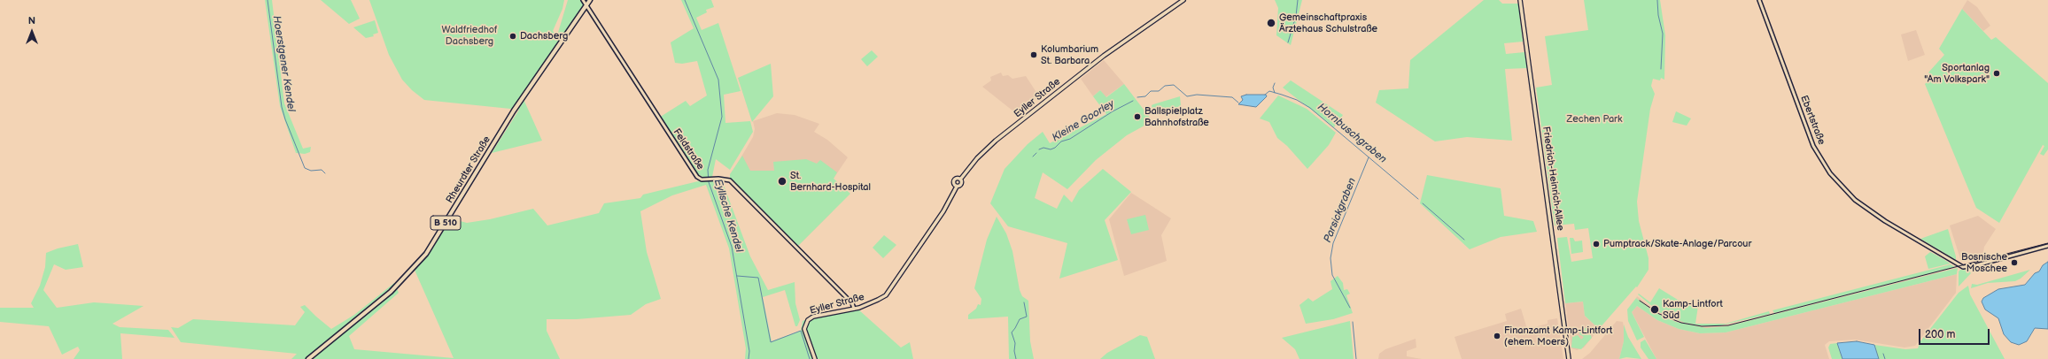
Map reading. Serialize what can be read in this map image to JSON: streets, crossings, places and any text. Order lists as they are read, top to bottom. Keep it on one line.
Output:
{"streets":{"main road":["Eyller Straße","Rheurdter Straße","Friedrich-Heinrich-Allee","B 510"],"street":["Ebertstraße","Feldstraße"]},"crossings":[["Eyller Straße","Feldstraße"],["Feldstraße","Rheurdter Straße"]],"water":["Hoerstgener Kendel","Kleine Goorley","Hornbuschgraben","Parsickgraben","Eyllsche Kendel"],"parks":["Waldfriedhof Dachsberg","Zechen Park"],"places":["Gemeinschaftpraxis Ärztehaus Schulstraße","Dachsberg","Kolumbarium St. Barbara","Sportanlag \"Am Volkspark\"","Ballspielplatz Bahnhofstraße","St. Bernhard-Hospital","Pumptrack/Skate-Anlage/Parcour","Bosnische Moschee","Kamp-Lintfort Süd","Finanzamt Kamp-Lintfort (ehem. Moers)"],"scale_bar":"200 m","north":"top"}
